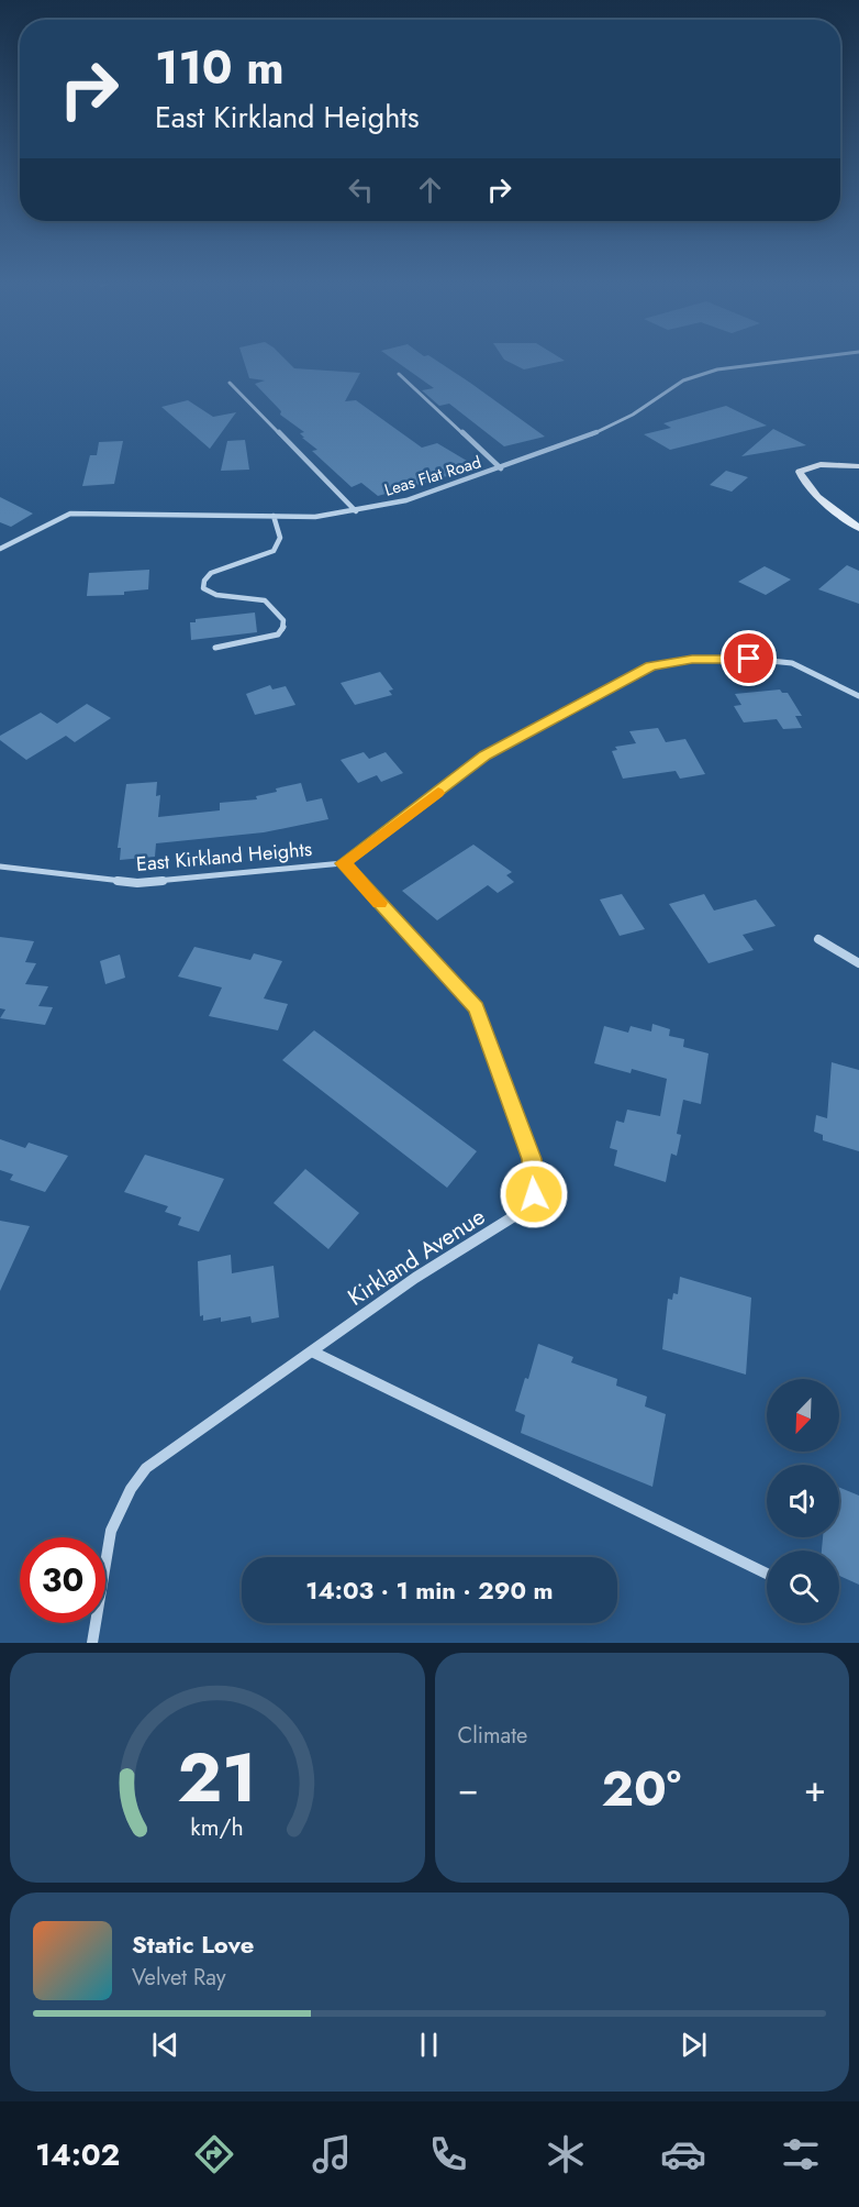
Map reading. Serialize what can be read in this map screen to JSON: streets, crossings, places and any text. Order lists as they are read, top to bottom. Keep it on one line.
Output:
{"streets":{"street":["Leas Flat Road","East Kirkland Heights","Kirkland Avenue"]},"crossings":[["East Kirkland Heights","Kirkland Avenue"]],"north":"bottom left","page":{"turn":["110 m","East Kirkland Heights"],"limit":"30","trip":"14:03 · 1 min · 290 m","tile":"Climate","heat":["−","20°","+"],"song":["Static Love","Velvet Ray"],"tabs":"14:02","gauge":["21","km/h"]}}
